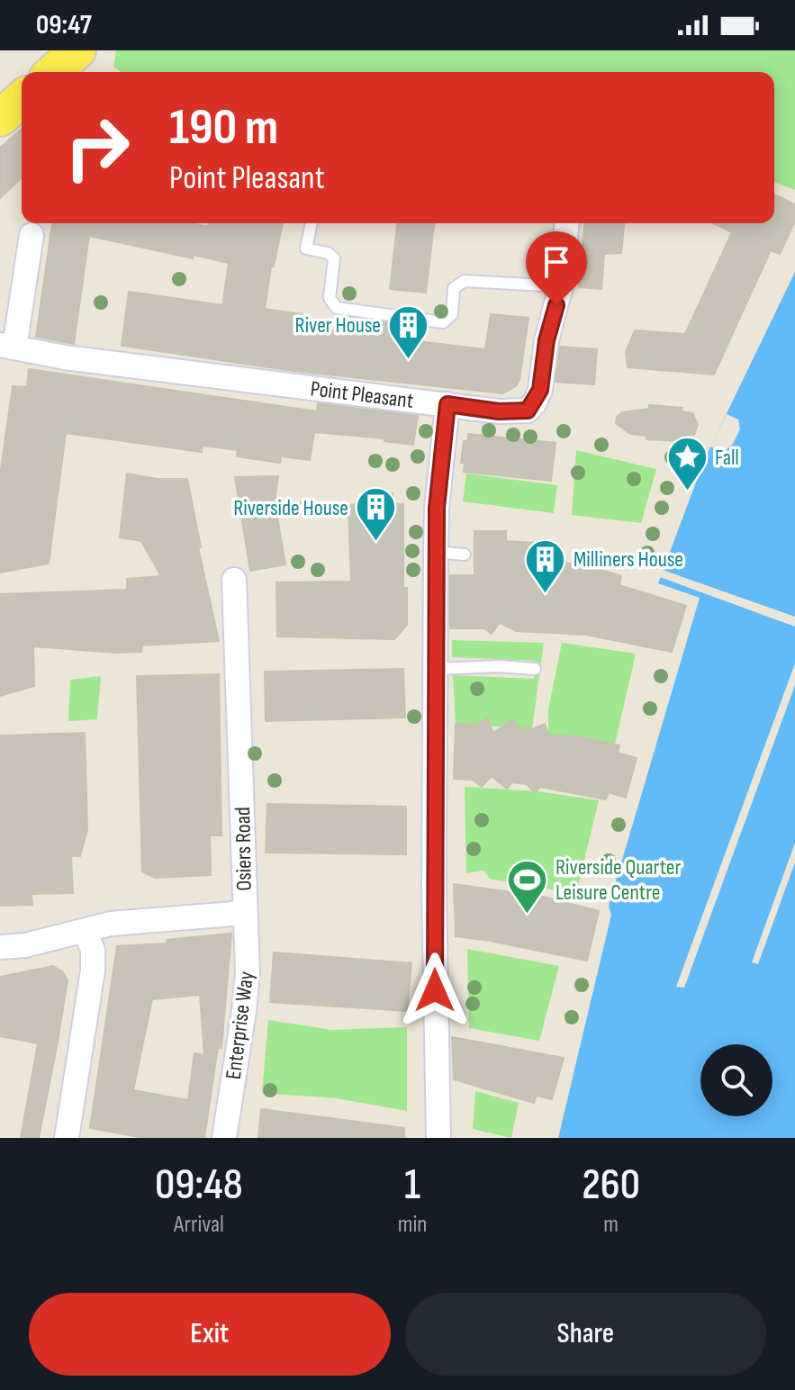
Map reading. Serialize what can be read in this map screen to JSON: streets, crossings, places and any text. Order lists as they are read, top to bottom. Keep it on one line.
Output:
{"streets":{"street":["Point Pleasant","Osiers Road","Enterprise Way"]},"crossings":[["Osiers Road","Enterprise Way"]],"places":{"building":["River House","Riverside House","Milliners House"],"place":["Fall"],"sports":["Riverside Quarter Leisure Centre"]},"page":{"status":"09:47","turn":["190 m","Point Pleasant"],"eta":["09:48","Arrival","1","min","260","m"],"buttons":["Exit","Share"]}}
